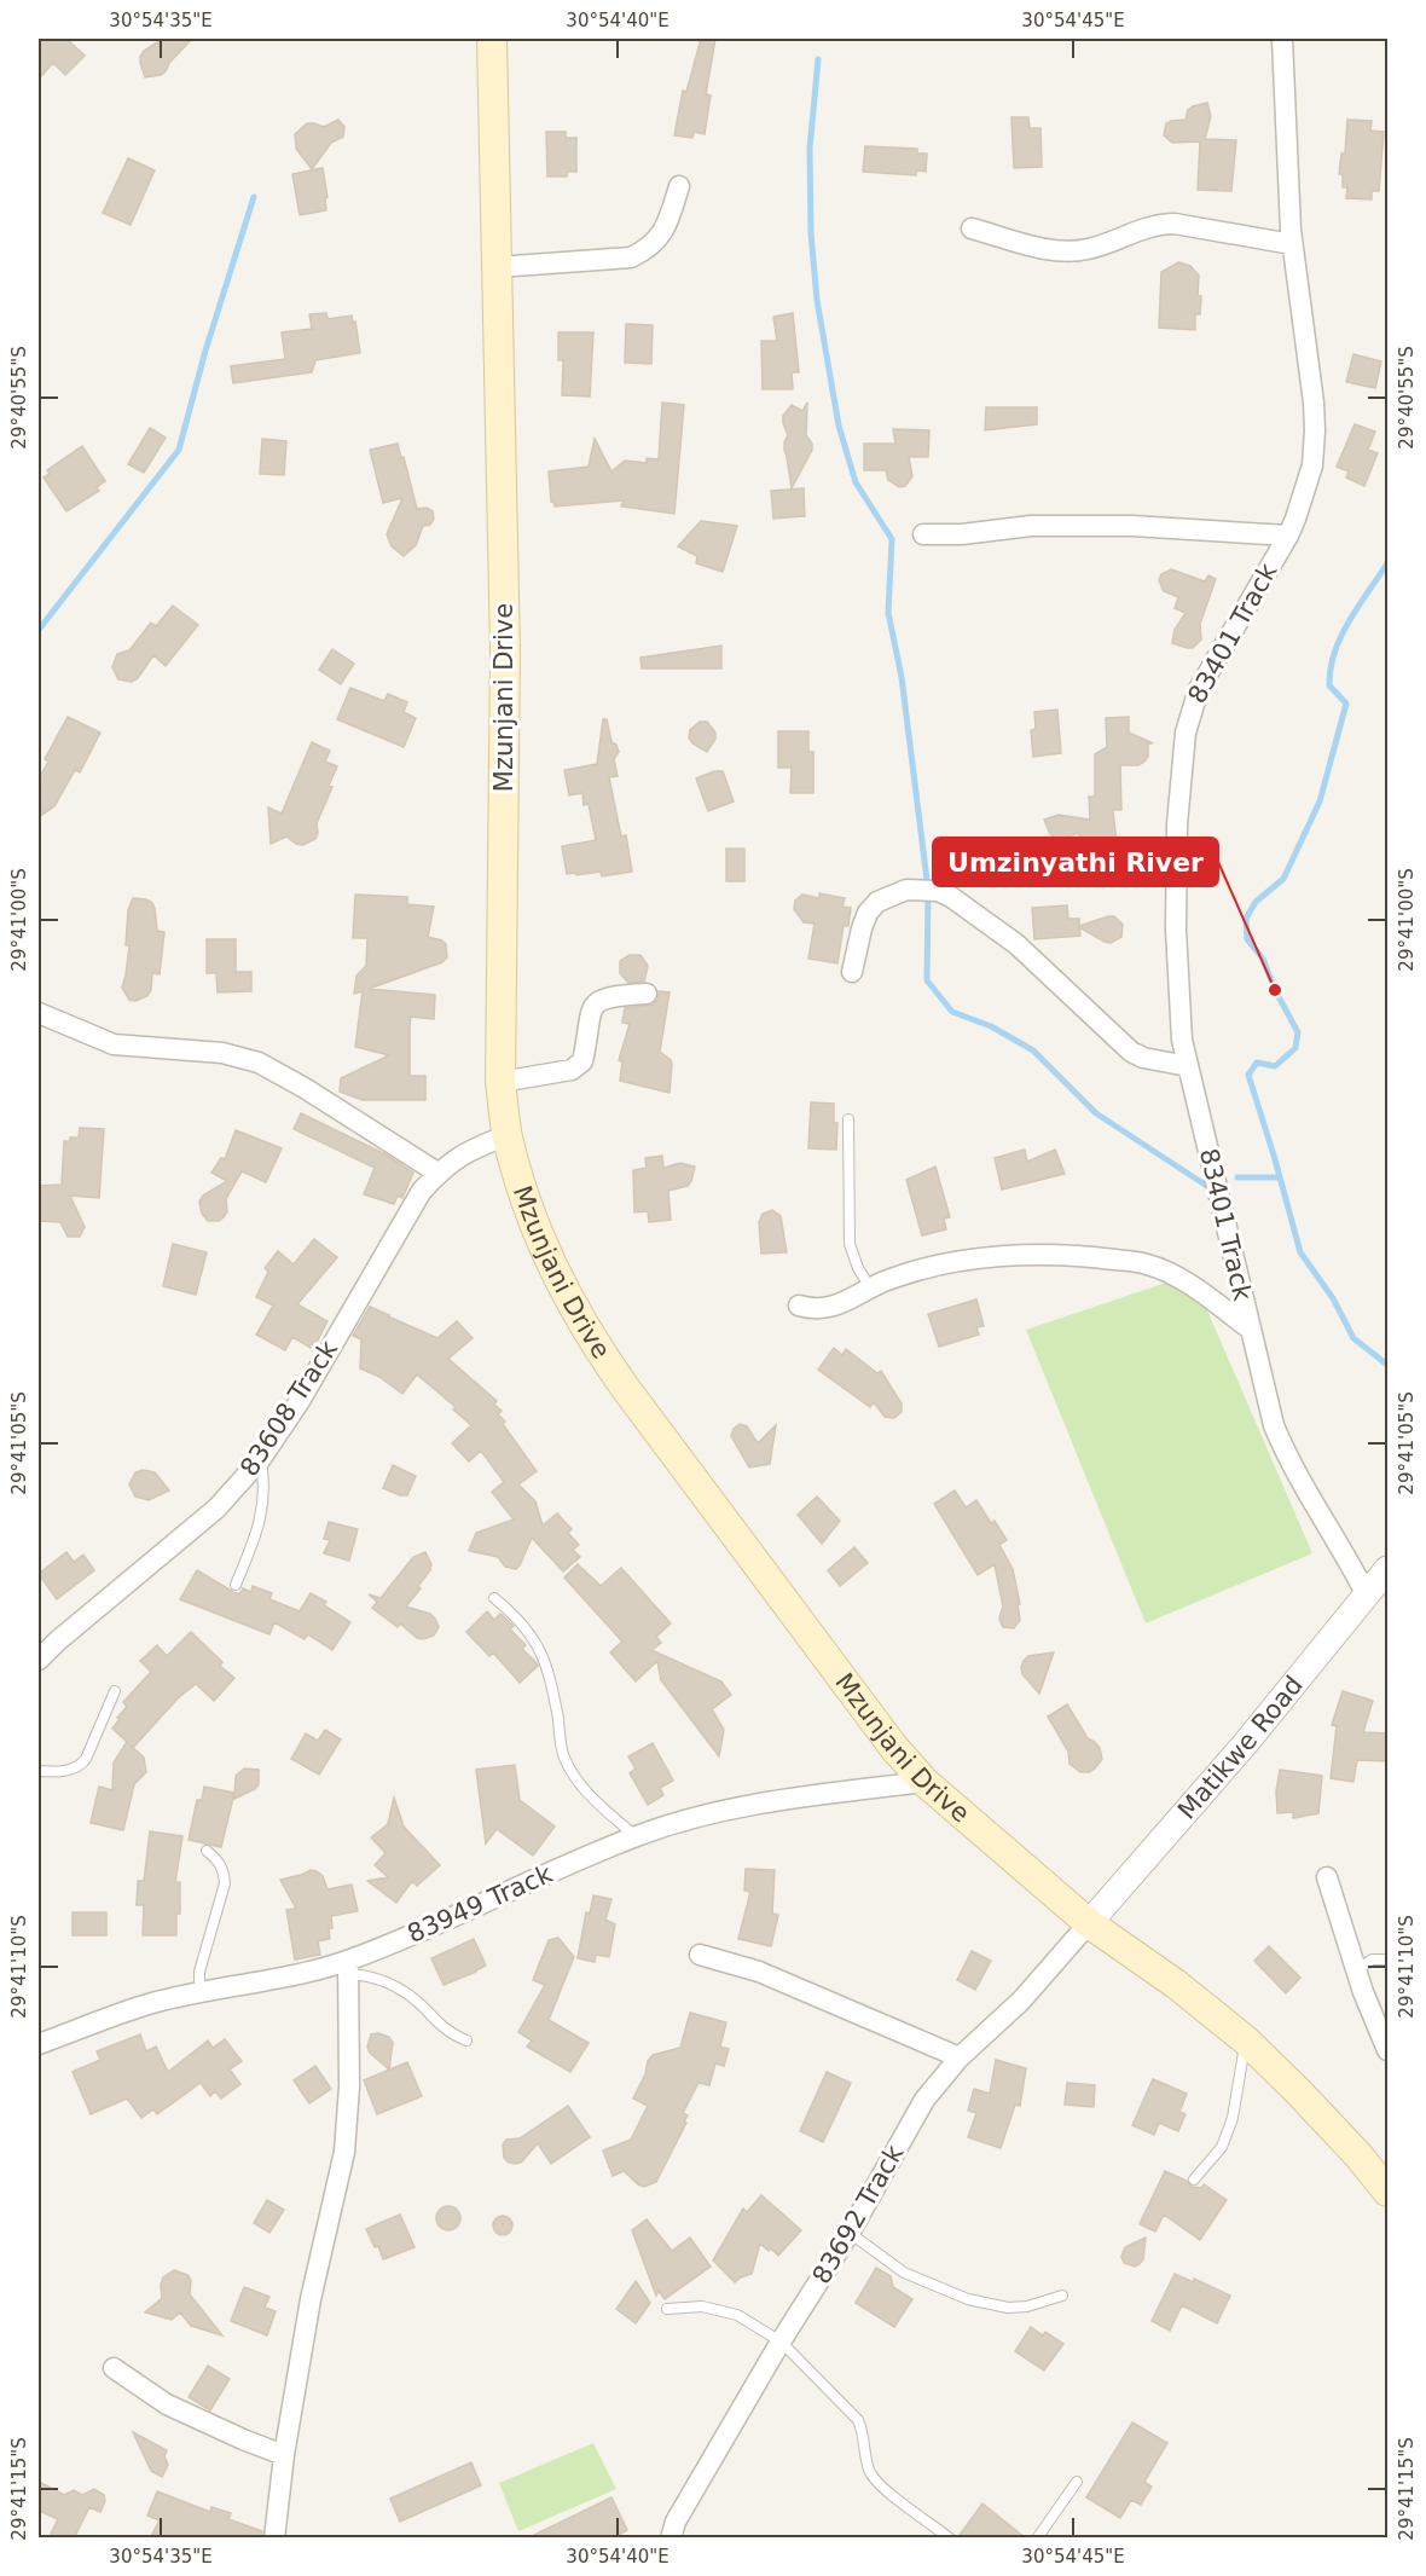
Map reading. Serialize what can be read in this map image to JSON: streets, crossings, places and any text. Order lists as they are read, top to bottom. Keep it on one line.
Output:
{"streets":{"main road":["Mzunjani Drive"],"street":["83401 Track","83608 Track","Matikwe Road","83949 Track","83692 Track"]},"crossings":[["83401 Track","Matikwe Road"],["Mzunjani Drive","83608 Track"],["Mzunjani Drive","Matikwe Road"],["Mzunjani Drive","83949 Track"],["Mzunjani Drive","83692 Track"],["Matikwe Road","83692 Track"]],"places":["Umzinyathi River"],"coordinates":["30°54'35\"E","30°54'40\"E","30°54'45\"E","29°40'55\"S","29°41'00\"S","29°41'05\"S","29°41'10\"S","29°41'15\"S"]}
